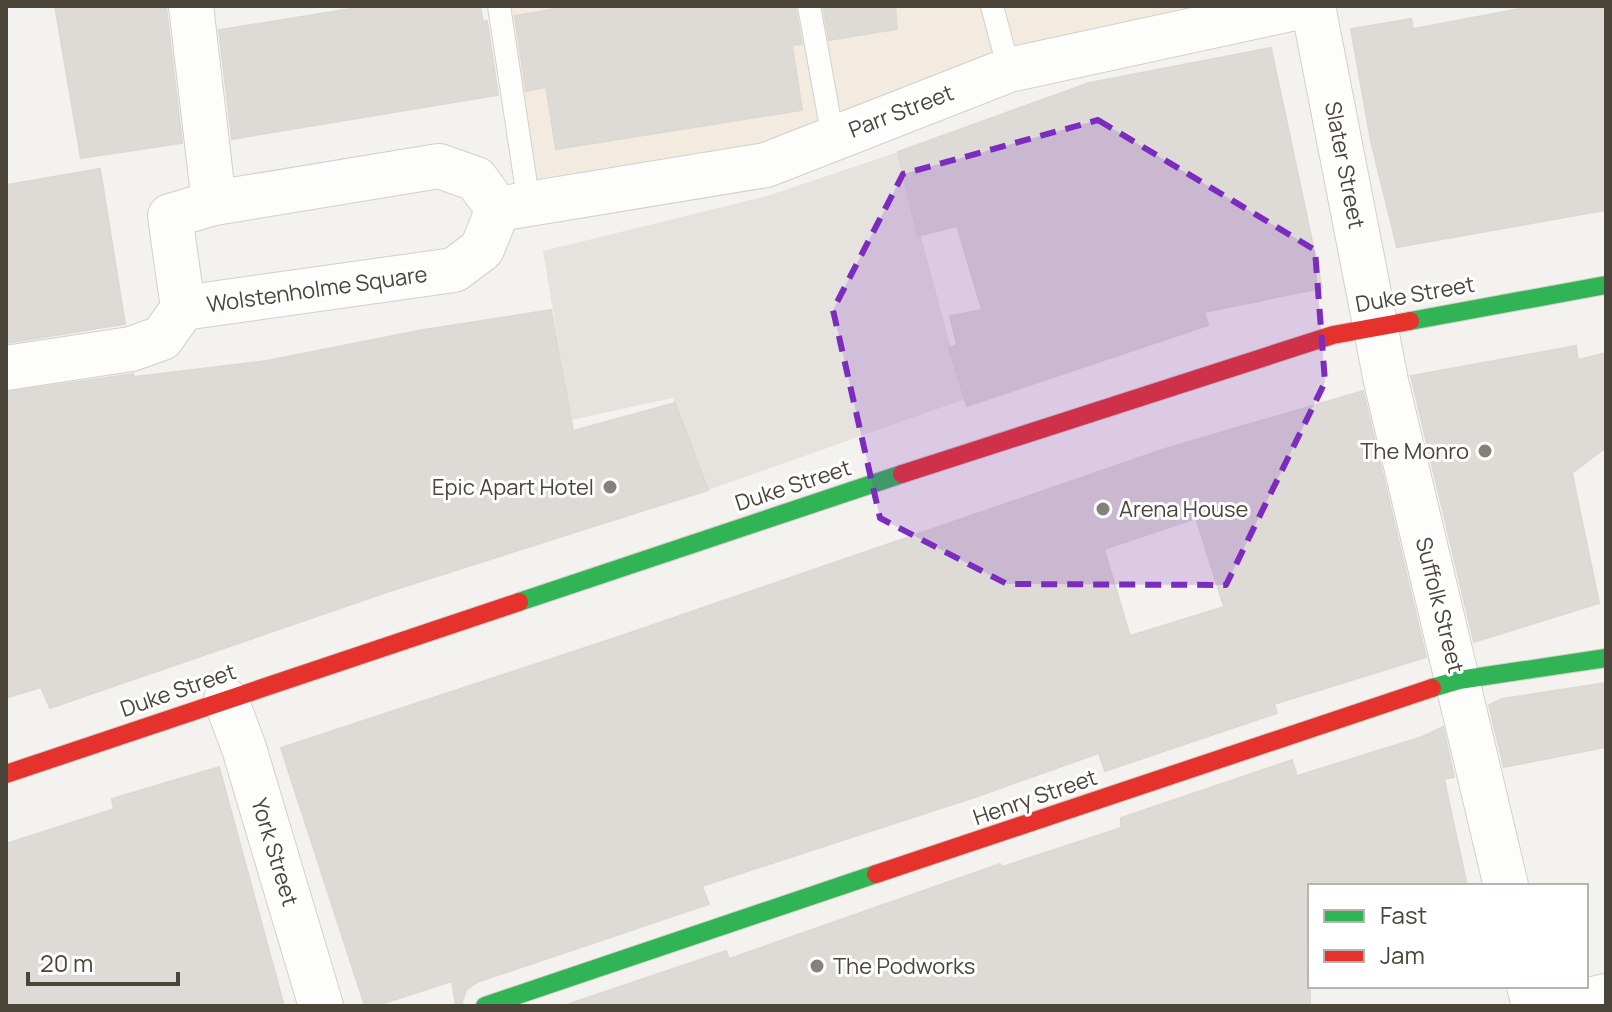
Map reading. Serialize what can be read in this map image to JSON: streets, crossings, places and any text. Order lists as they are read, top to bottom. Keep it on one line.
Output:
{"streets":{"street":["Parr Street","Slater Street","Wolstenholme Square","Duke Street","Suffolk Street","Henry Street","York Street"]},"crossings":[["Parr Street","Wolstenholme Square"],["Slater Street","Duke Street"],["Slater Street","Suffolk Street"],["Duke Street","Suffolk Street"],["Duke Street","York Street"],["Suffolk Street","Henry Street"]],"places":["The Monro","Epic Apart Hotel","Arena House","The Podworks"],"legend":["Fast","Jam"],"scale_bar":"20 m"}
